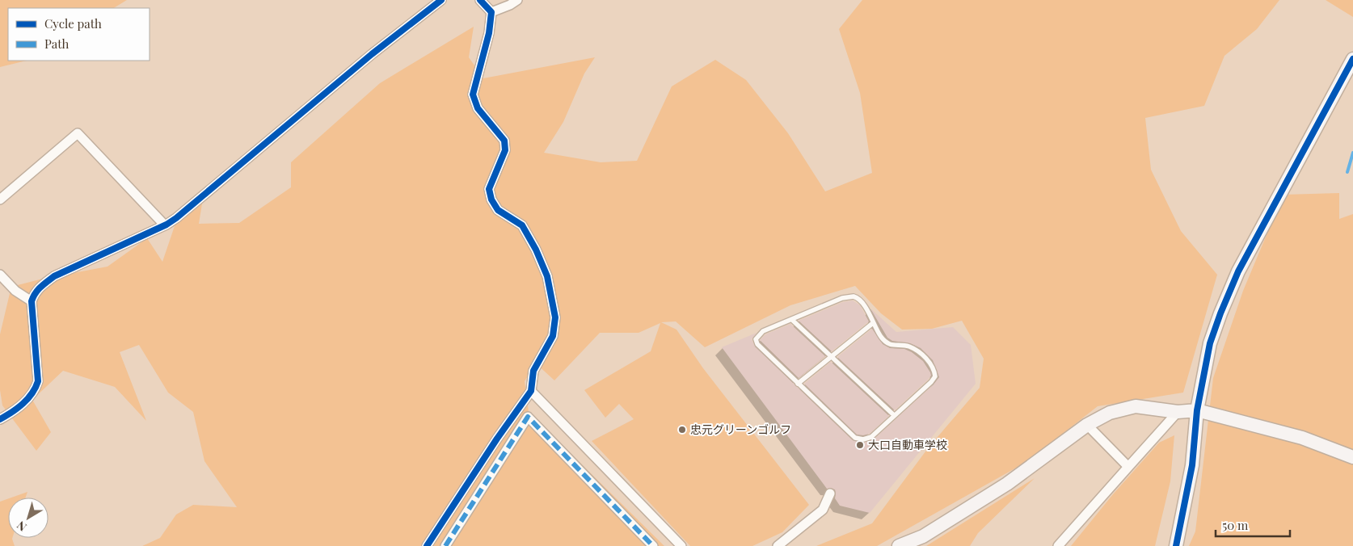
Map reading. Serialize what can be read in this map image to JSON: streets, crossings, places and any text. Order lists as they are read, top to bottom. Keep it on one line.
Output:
{"places":["忠元グリーンゴルフ","大口自動車学校"],"legend":["Cycle path","Path"],"scale_bar":"50 m","north":"bottom left"}
